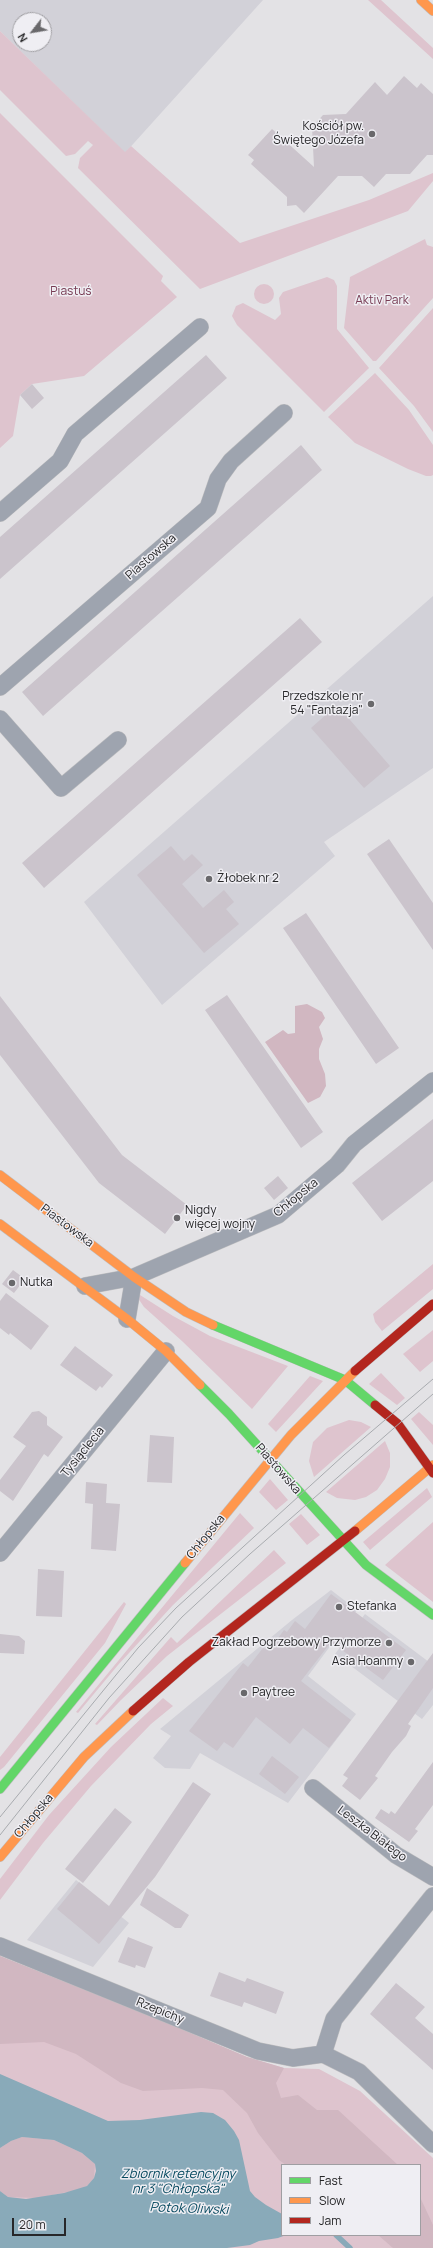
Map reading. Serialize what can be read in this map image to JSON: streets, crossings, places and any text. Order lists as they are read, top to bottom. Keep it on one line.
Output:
{"streets":{"main road":["Piastowska","Chłopska"],"street":["Tysiąclecia","Leszka Białego","Rzepichy"]},"crossings":[["Piastowska","Chłopska"],["Piastowska","Tysiąclecia"]],"water":["Zbiornik retencyjny nr 3 \"Chłopska\"","Potok Oliwski"],"parks":["Piastuś","Aktiv Park"],"places":["Kościół pw. Świętego Józefa","Przedszkole nr 54 \"Fantazja\"","Żłobek nr 2","Nigdy więcej wojny","Nutka","Stefanka","Zakład Pogrzebowy Przymorze","Asia Hoanmy","Paytree"],"legend":["Fast","Slow","Jam"],"scale_bar":"20 m","north":"bottom left"}
